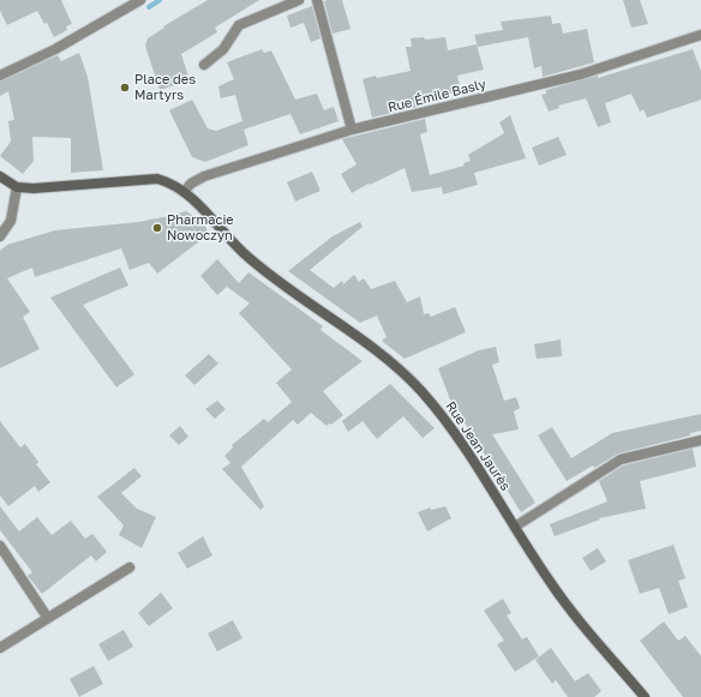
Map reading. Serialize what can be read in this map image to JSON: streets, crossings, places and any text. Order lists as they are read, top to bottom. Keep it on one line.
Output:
{"streets":{"main road":["Rue Jean Jaurès"],"street":["Rue Émile Basly"]},"crossings":[["Rue Émile Basly","Rue Jean Jaurès"]],"places":["Place des Martyrs","Pharmacie Nowoczyn"]}
